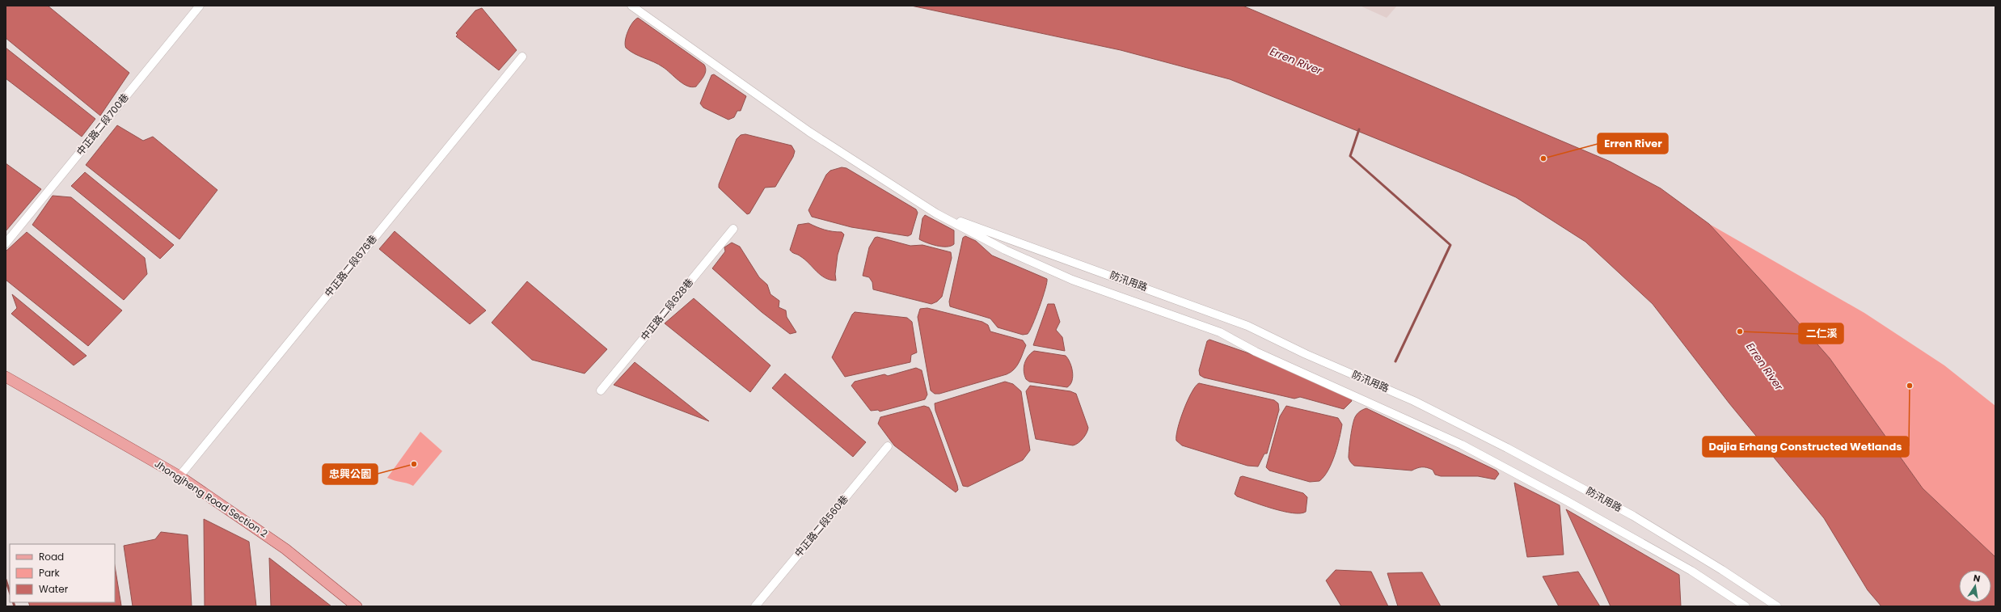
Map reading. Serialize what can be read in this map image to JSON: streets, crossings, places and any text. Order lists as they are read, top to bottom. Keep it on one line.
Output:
{"streets":{"main road":["Jhongjheng Road Section 2"],"street":["中正路二段700巷","中正路二段676巷","防汛用路","中正路二段628巷","中正路二段560巷"]},"crossings":[["中正路二段676巷","Jhongjheng Road Section 2"]],"water":["Erren River"],"places":["Erren River","二仁溪","Dajia Erhang Constructed Wetlands","忠興公園"],"legend":["Road","Park","Water"],"north":"top"}
